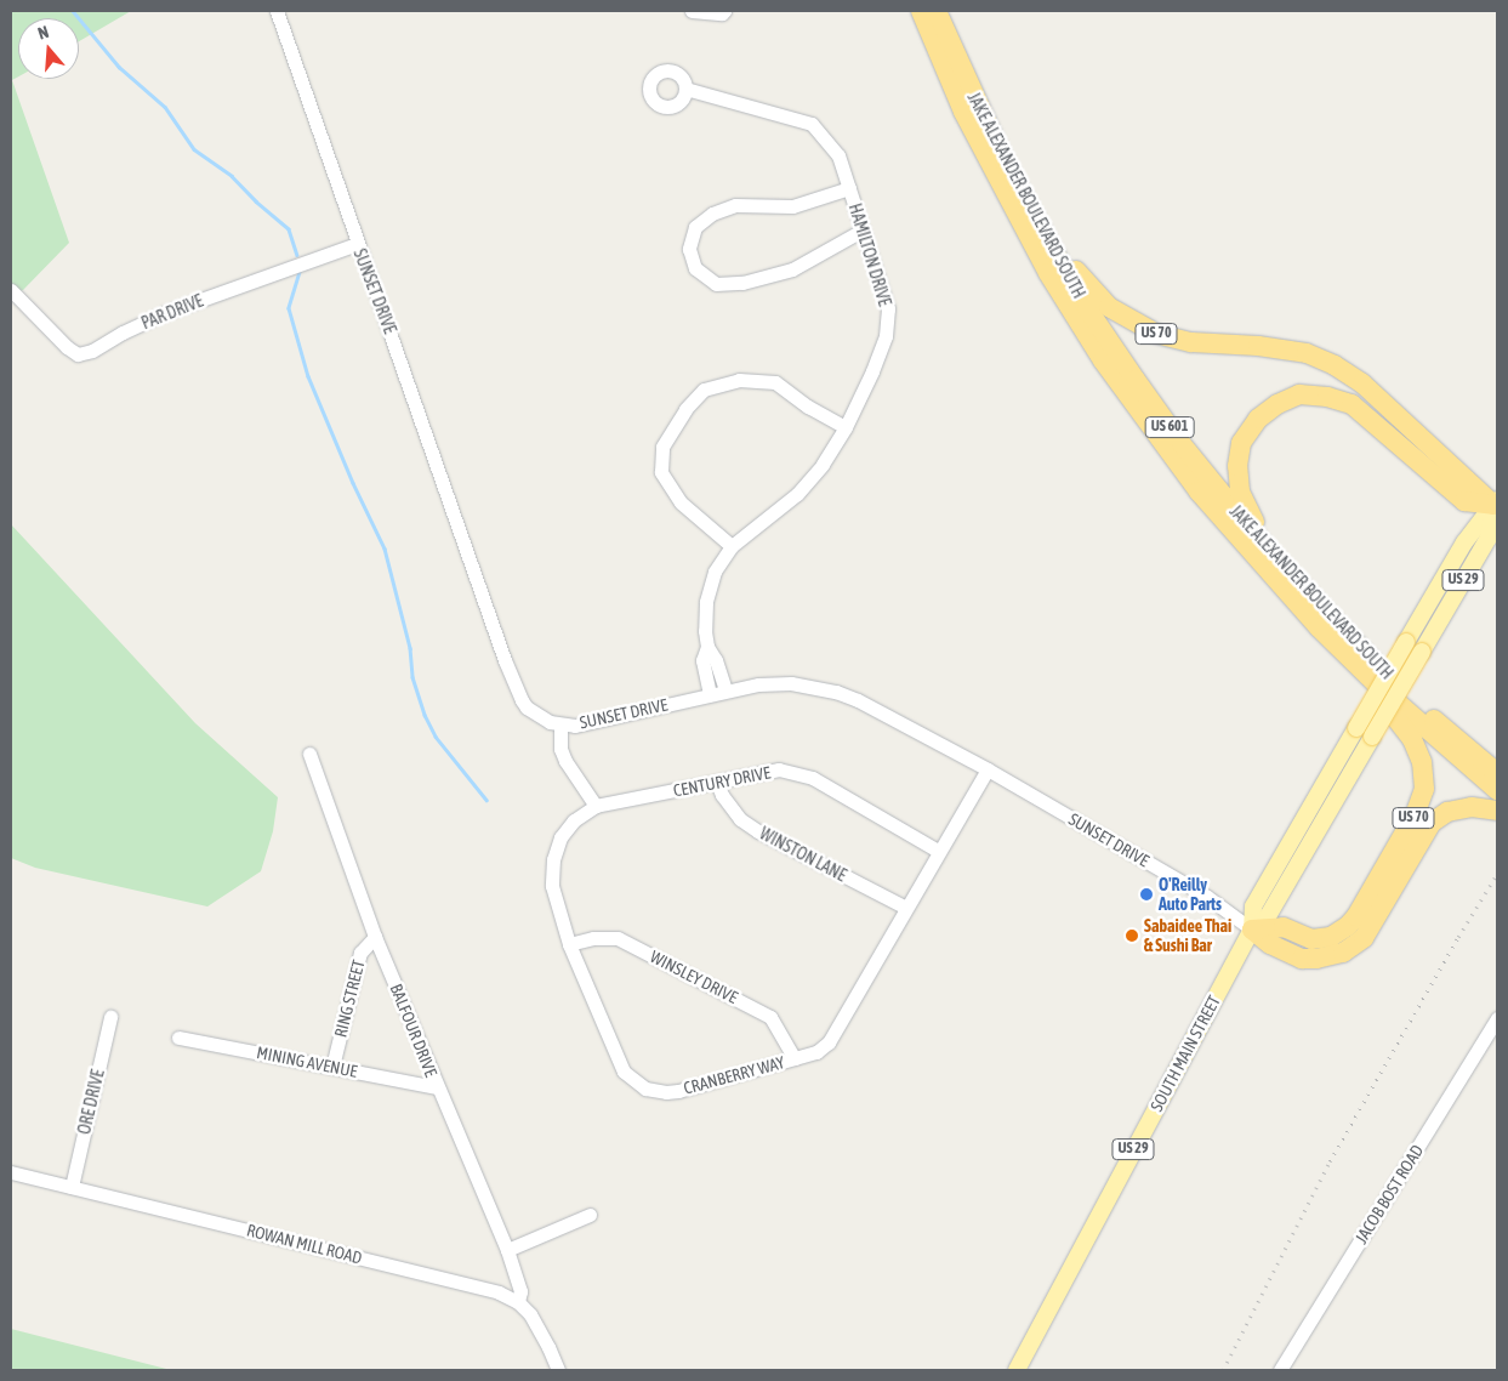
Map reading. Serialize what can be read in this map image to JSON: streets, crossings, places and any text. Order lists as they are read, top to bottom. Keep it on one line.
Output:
{"streets":{"highway":["JAKE ALEXANDER BOULEVARD SOUTH","US 70","US 601"],"main road":["US 29","SOUTH MAIN STREET"],"street":["HAMILTON DRIVE","SUNSET DRIVE","PAR DRIVE","CENTURY DRIVE","WINSTON LANE","WINSLEY DRIVE","RING STREET","BALFOUR DRIVE","MINING AVENUE","CRANBERRY WAY","ORE DRIVE","JACOB BOST ROAD","ROWAN MILL ROAD"]},"crossings":[["JAKE ALEXANDER BOULEVARD SOUTH","US 70"],["HAMILTON DRIVE","SUNSET DRIVE"],["SUNSET DRIVE","PAR DRIVE"],["SUNSET DRIVE","US 70"],["SUNSET DRIVE","SOUTH MAIN STREET"],["SUNSET DRIVE","CRANBERRY WAY"],["US 70","SOUTH MAIN STREET"],["CENTURY DRIVE","WINSTON LANE"],["CENTURY DRIVE","CRANBERRY WAY"],["WINSTON LANE","CRANBERRY WAY"],["WINSLEY DRIVE","CRANBERRY WAY"],["RING STREET","BALFOUR DRIVE"],["RING STREET","MINING AVENUE"],["BALFOUR DRIVE","MINING AVENUE"],["BALFOUR DRIVE","ROWAN MILL ROAD"],["ORE DRIVE","ROWAN MILL ROAD"]],"places":["O'Reilly Auto Parts","Sabaidee Thai & Sushi Bar"],"north":"top"}
